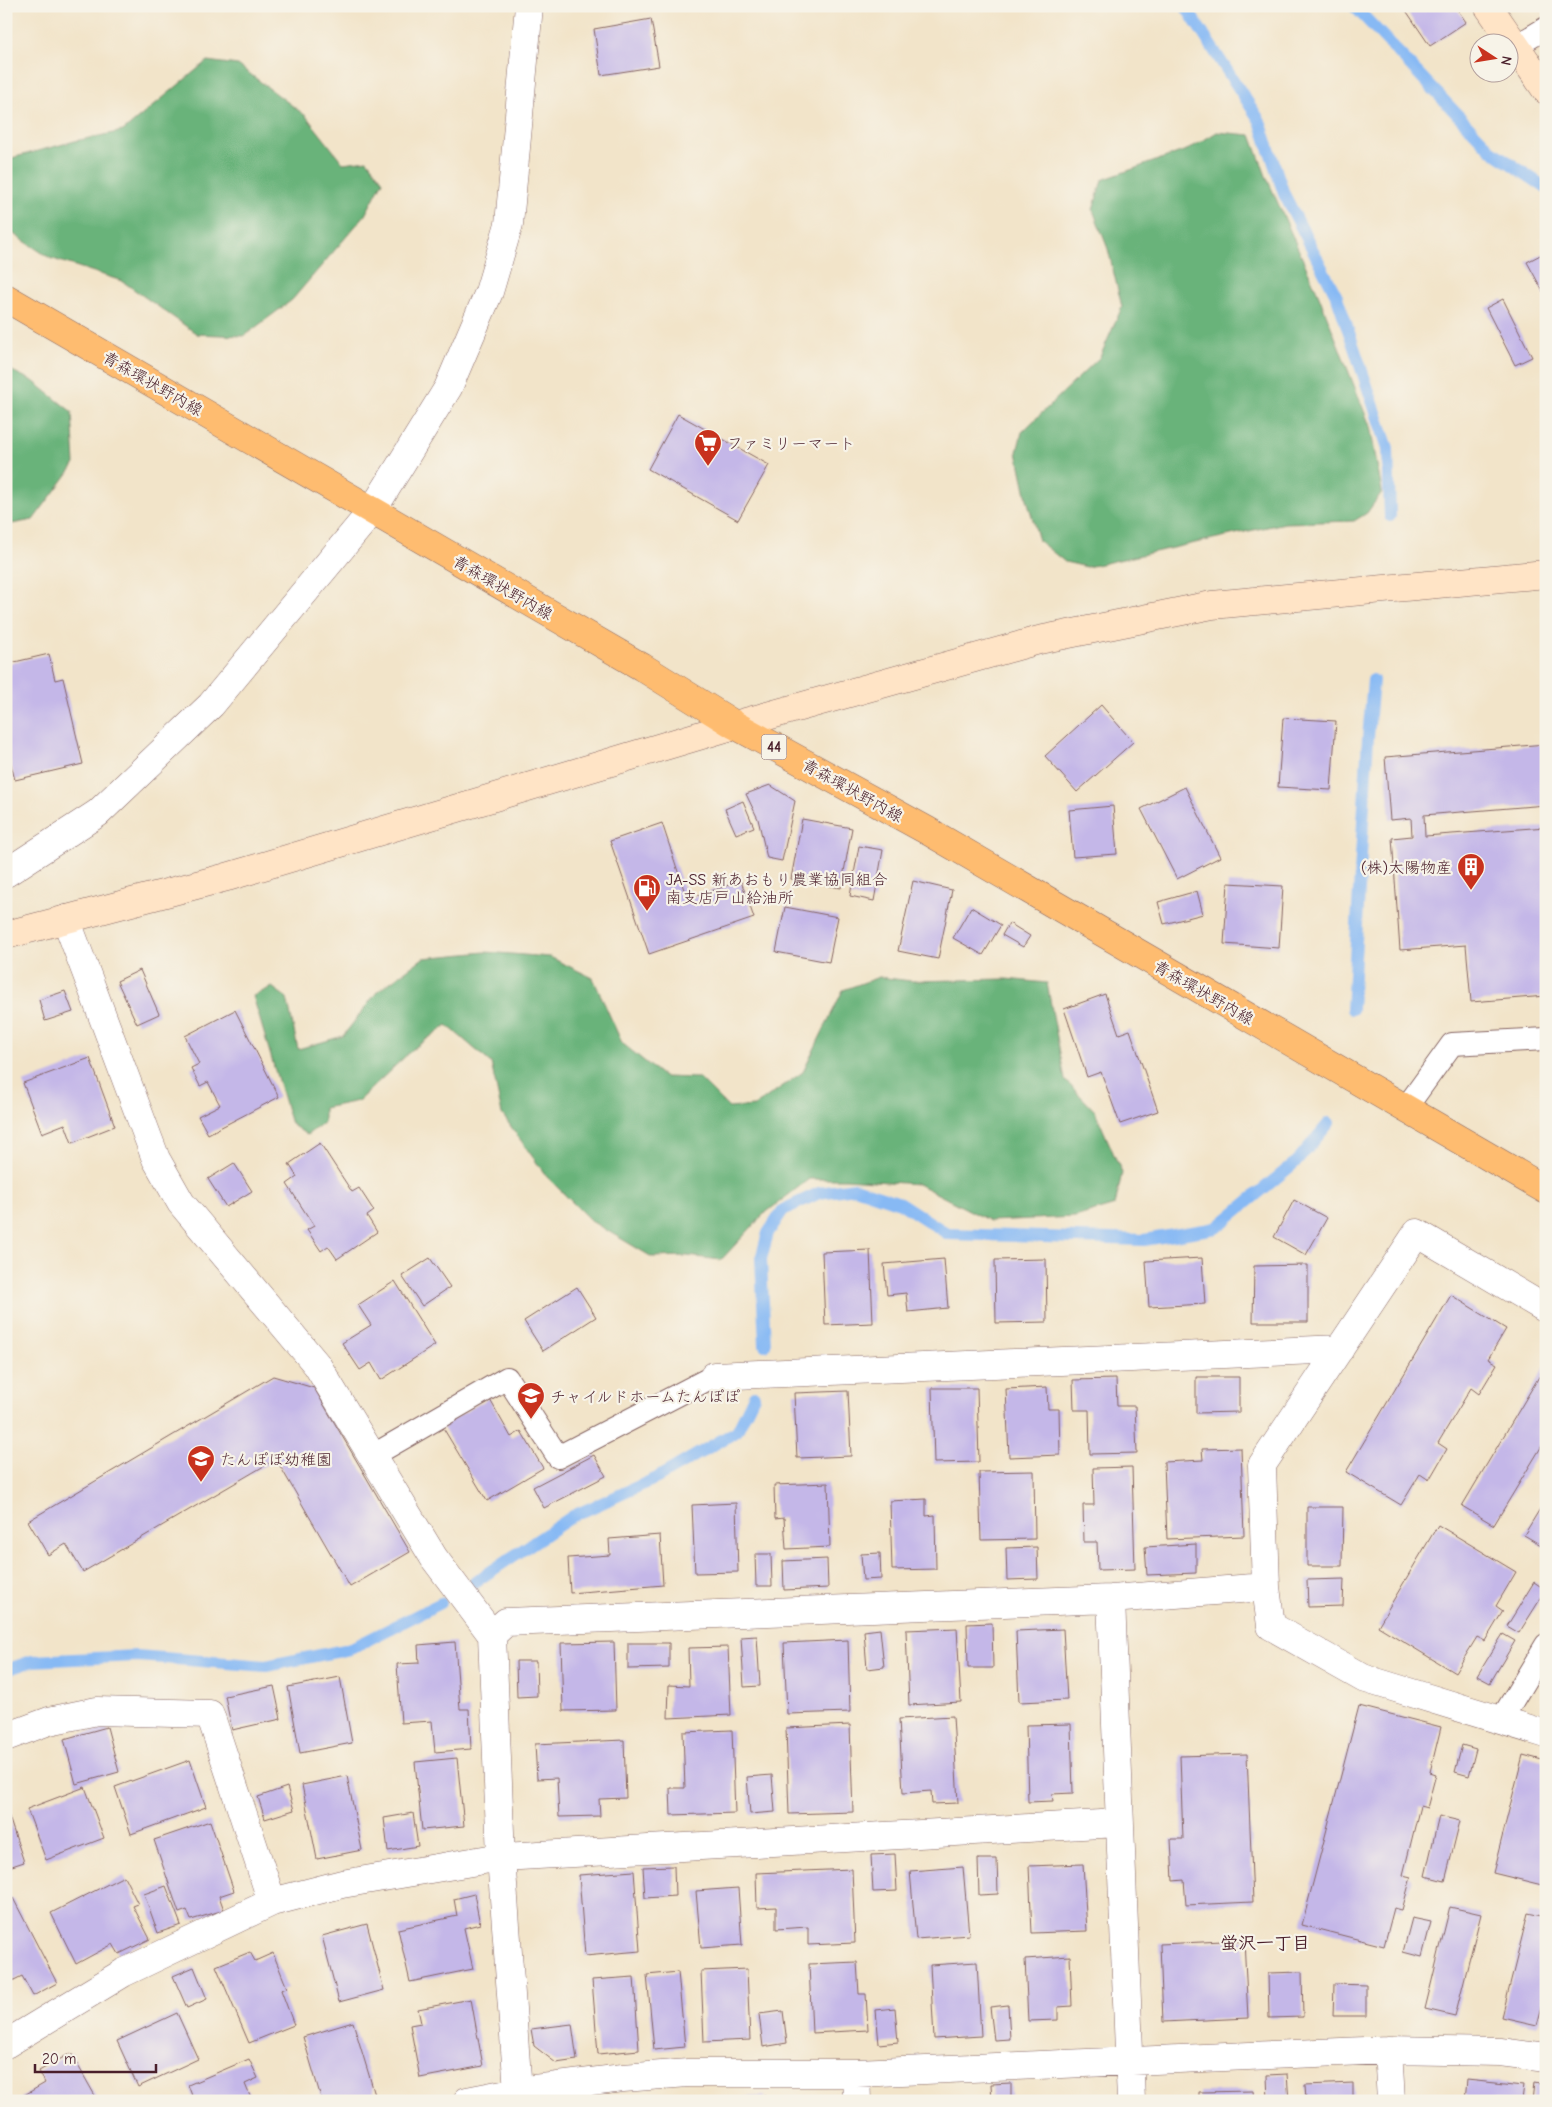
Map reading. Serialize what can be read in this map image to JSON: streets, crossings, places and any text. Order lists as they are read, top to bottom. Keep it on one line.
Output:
{"streets":{"main road":["青森環状野内線","44"]},"districts":["蛍沢一丁目"],"places":{"supermarket":["ファミリーマート"],"building":["(株)太陽物産"],"fuel station":["JA-SS 新あおもり農業協同組合 南支店戸山給油所"],"school or university":["チャイルドホームたんぽぽ","たんぽぽ幼稚園"]},"scale_bar":"20 m","north":"right"}
